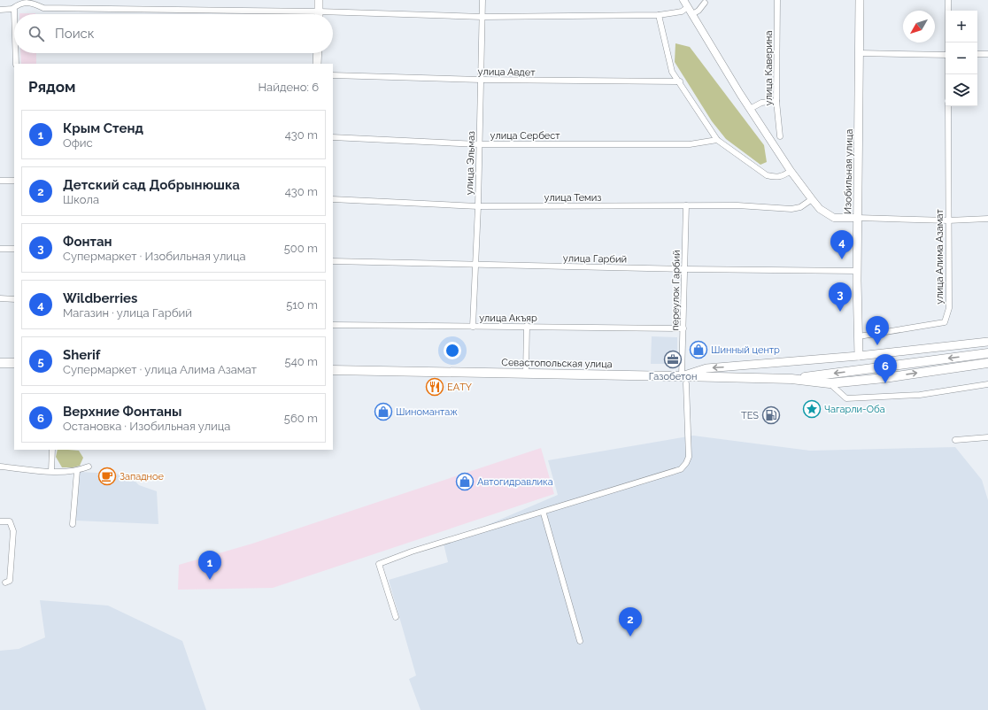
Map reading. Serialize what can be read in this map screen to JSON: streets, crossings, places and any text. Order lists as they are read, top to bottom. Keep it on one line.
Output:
{"streets":{"main road":["Изобильная улица","Севастопольская улица"],"street":["улица Каверина","улица Авдет","улица Сербест","улица Эльмаз","улица Темиз","улица Алима Азамат","улица Гарбий","переулок Гарбий","улица Акъяр"]},"crossings":[["улица Авдет","улица Эльмаз"],["улица Сербест","улица Эльмаз"],["улица Эльмаз","улица Темиз"],["улица Эльмаз","улица Гарбий"],["улица Эльмаз","улица Акъяр"],["Изобильная улица","улица Алима Азамат"],["Изобильная улица","улица Гарбий"],["улица Темиз","переулок Гарбий"],["улица Гарбий","переулок Гарбий"],["переулок Гарбий","улица Акъяр"],["переулок Гарбий","Севастопольская улица"]],"places":{"shop":["Шинный центр","Шиномантаж","Автогидравлика"],"office":["Газобетон"],"restaurant":["EАTY"],"place":["Чагарли-Оба"],"fuel station":["TES"],"cafe":["Западное"]},"north":"bottom left","page":{"map_buttons":["+","−"],"search":"Поиск","heading":["Рядом","Найдено: 6"],"list":[{"mark":"1","name":"Крым Стенд","note":"Офис","value":"430 m"},{"mark":"2","name":"Детский сад Добрынюшка","note":"Школа","value":"430 m"},{"mark":"3","name":"Фонтан","note":"Супермаркет · Изобильная улица","value":"500 m"},{"mark":"4","name":"Wildberries","note":"Магазин · улица Гарбий","value":"510 m"},{"mark":"5","name":"Sherif","note":"Супермаркет · улица Алима Азамат","value":"540 m"},{"mark":"6","name":"Верхние Фонтаны","note":"Остановка · Изобильная улица","value":"560 m"}],"pins":["4","3","5","6","1","2"]}}
